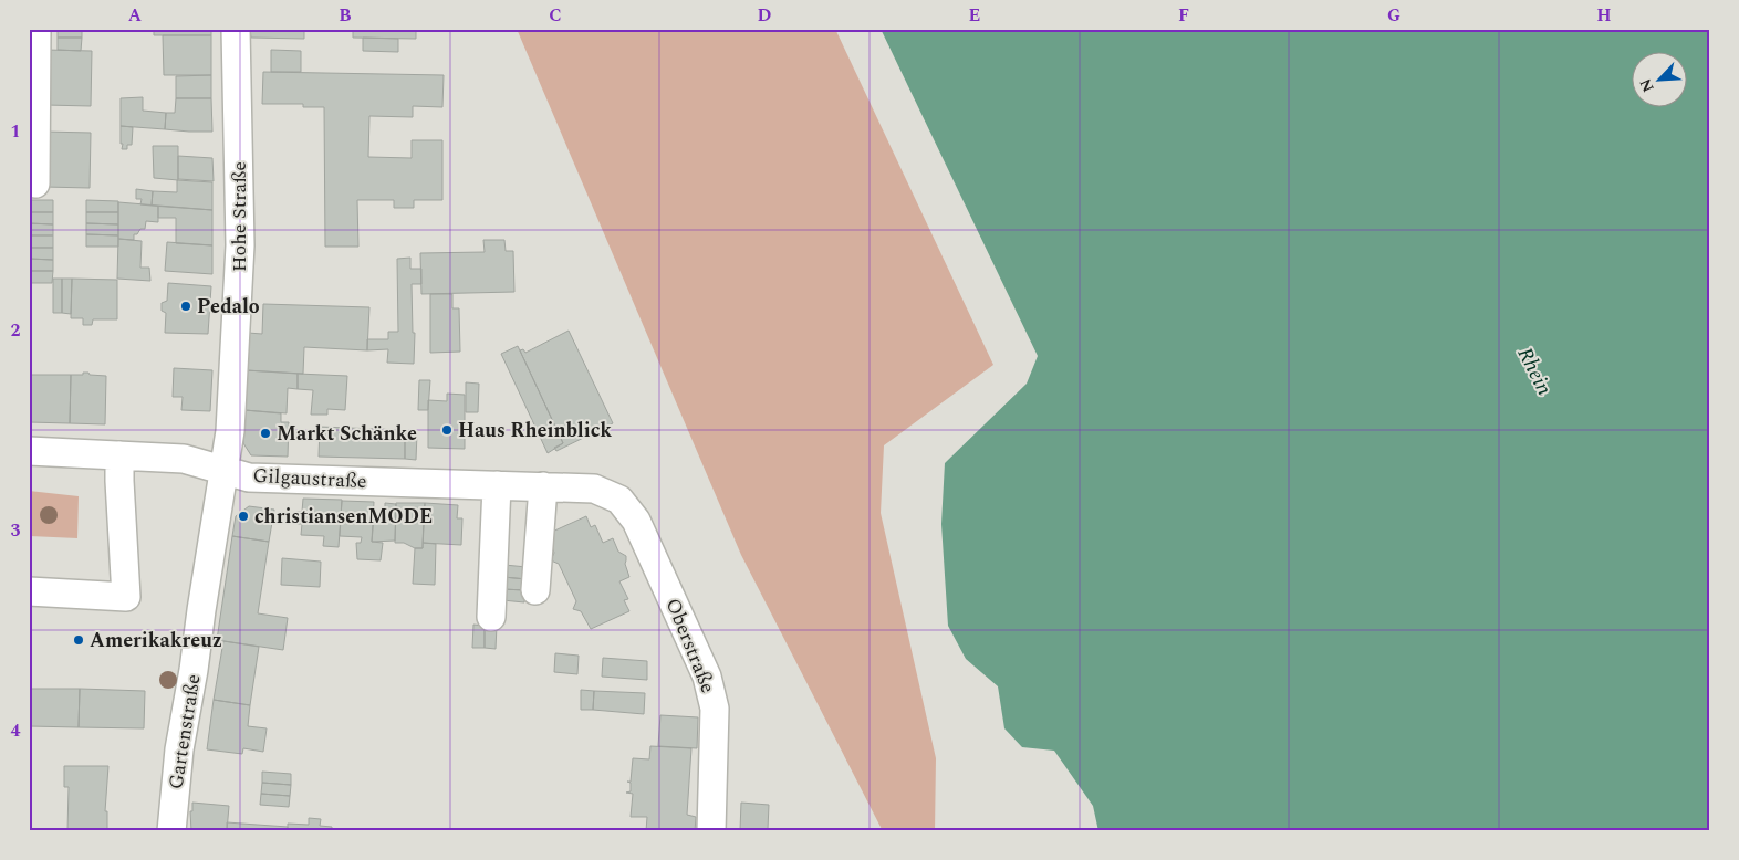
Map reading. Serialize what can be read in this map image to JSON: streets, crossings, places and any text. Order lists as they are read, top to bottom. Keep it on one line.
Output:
{"streets":{"street":["Hohe Straße","Gilgaustraße","Oberstraße","Gartenstraße"]},"crossings":[["Hohe Straße","Gilgaustraße"],["Hohe Straße","Gartenstraße"],["Gilgaustraße","Oberstraße"],["Gilgaustraße","Gartenstraße"]],"water":["Rhein"],"places":["Pedalo","Haus Rheinblick","Markt Schänke","christiansenMODE","Amerikakreuz"],"north":"bottom left","grid":{"columns":["A","B","C","D","E","F","G","H"],"rows":["1","2","3","4"]}}
